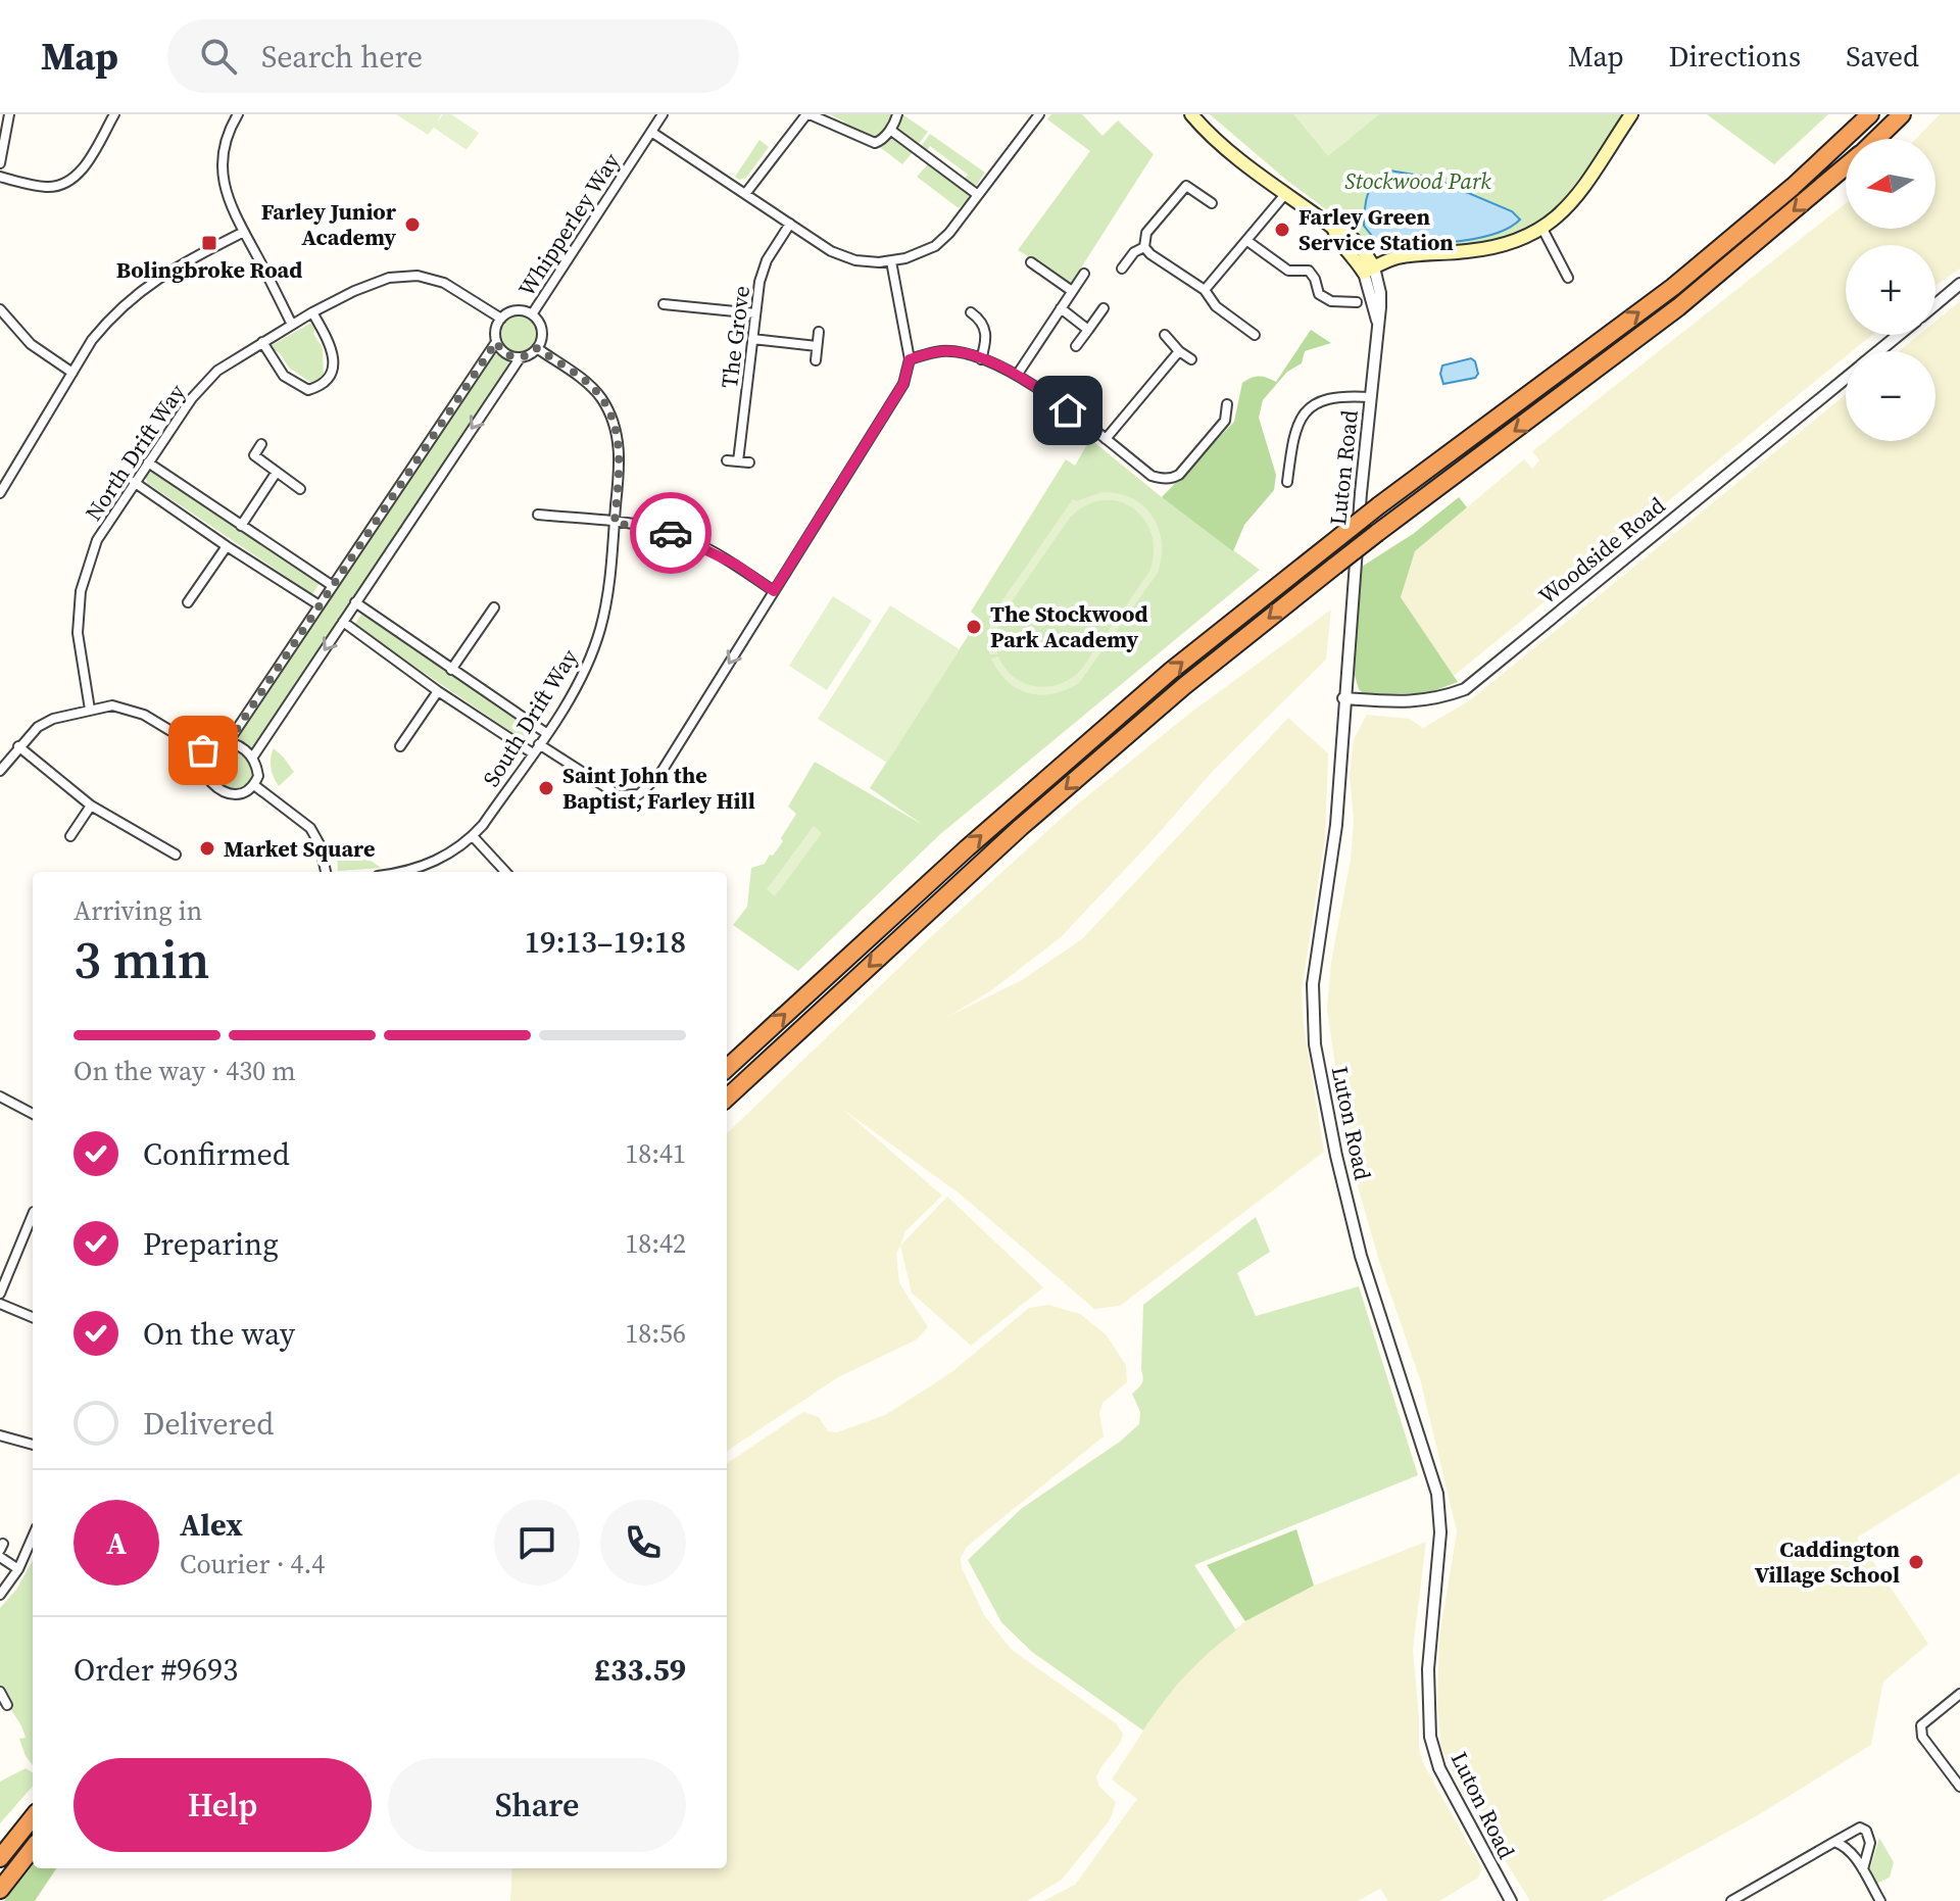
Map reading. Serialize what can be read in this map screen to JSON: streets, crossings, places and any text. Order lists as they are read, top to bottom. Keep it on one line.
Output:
{"streets":{"street":["Whipperley Way","The Grove","North Drift Way","Luton Road","Woodside Road","South Drift Way"]},"crossings":[["Whipperley Way","North Drift Way"],["Whipperley Way","South Drift Way"],["North Drift Way","South Drift Way"],["Luton Road","Woodside Road"]],"parks":["Stockwood Park"],"places":{"other":["Farley Junior Academy","Farley Green Service Station","The Stockwood Park Academy","Saint John the Baptist, Farley Hill","Market Square","Caddington Village School"],"transit":["Bolingbroke Road"]},"north":"left","page":{"header":"Map","search":"Search here","nav":["Map","Directions","Saved"],"map_buttons":["+","−"],"heading":["3 min","Arriving in","19:13–19:18"],"panel":["Alex","Courier · 4.4","Order #9693","£33.59"],"bar":"On the way · 430 m","list":[["Confirmed","18:41"],["Preparing","18:42"],["On the way","18:56"],"Delivered"],"round":"A","buttons":["Help","Share"]}}
